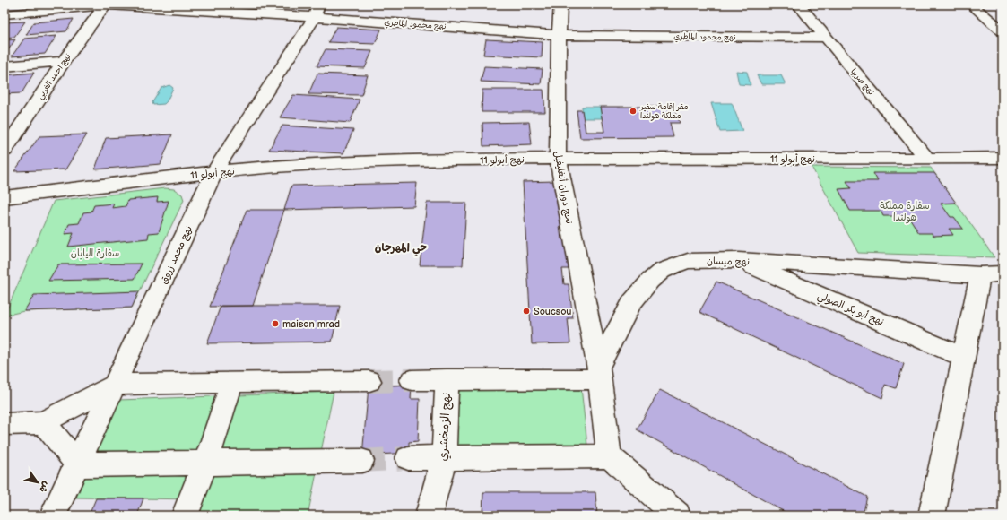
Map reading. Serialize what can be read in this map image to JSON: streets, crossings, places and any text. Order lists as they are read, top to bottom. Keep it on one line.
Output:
{"streets":{"street":["نهج محمود الماطري","نهج احمد الغربي","نهج صربيا","نهج أبولو 11","نحج دوران أنغليفيل","نهج محمد زروق","نهج ميسان","نهج أبو بكر الصولي","نهج الزمخشري"]},"crossings":[["نهج محمود الماطري","نهج احمد الغربي"],["نهج محمود الماطري","نهج صربيا"],["نهج محمود الماطري","نحج دوران أنغليفيل"],["نهج محمود الماطري","نهج محمد زروق"],["نهج صربيا","نهج أبولو 11"],["نهج أبولو 11","نحج دوران أنغليفيل"],["نهج أبولو 11","نهج محمد زروق"],["نحج دوران أنغليفيل","نهج ميسان"],["نهج ميسان","نهج أبو بكر الصولي"]],"districts":["حي المهرجان"],"parks":["سفارة مملكة هولندا","سفارة اليابان"],"places":["مقر إقامة سفير مملكة هولندا","Soucsou","maison mrad"],"north":"bottom right"}
